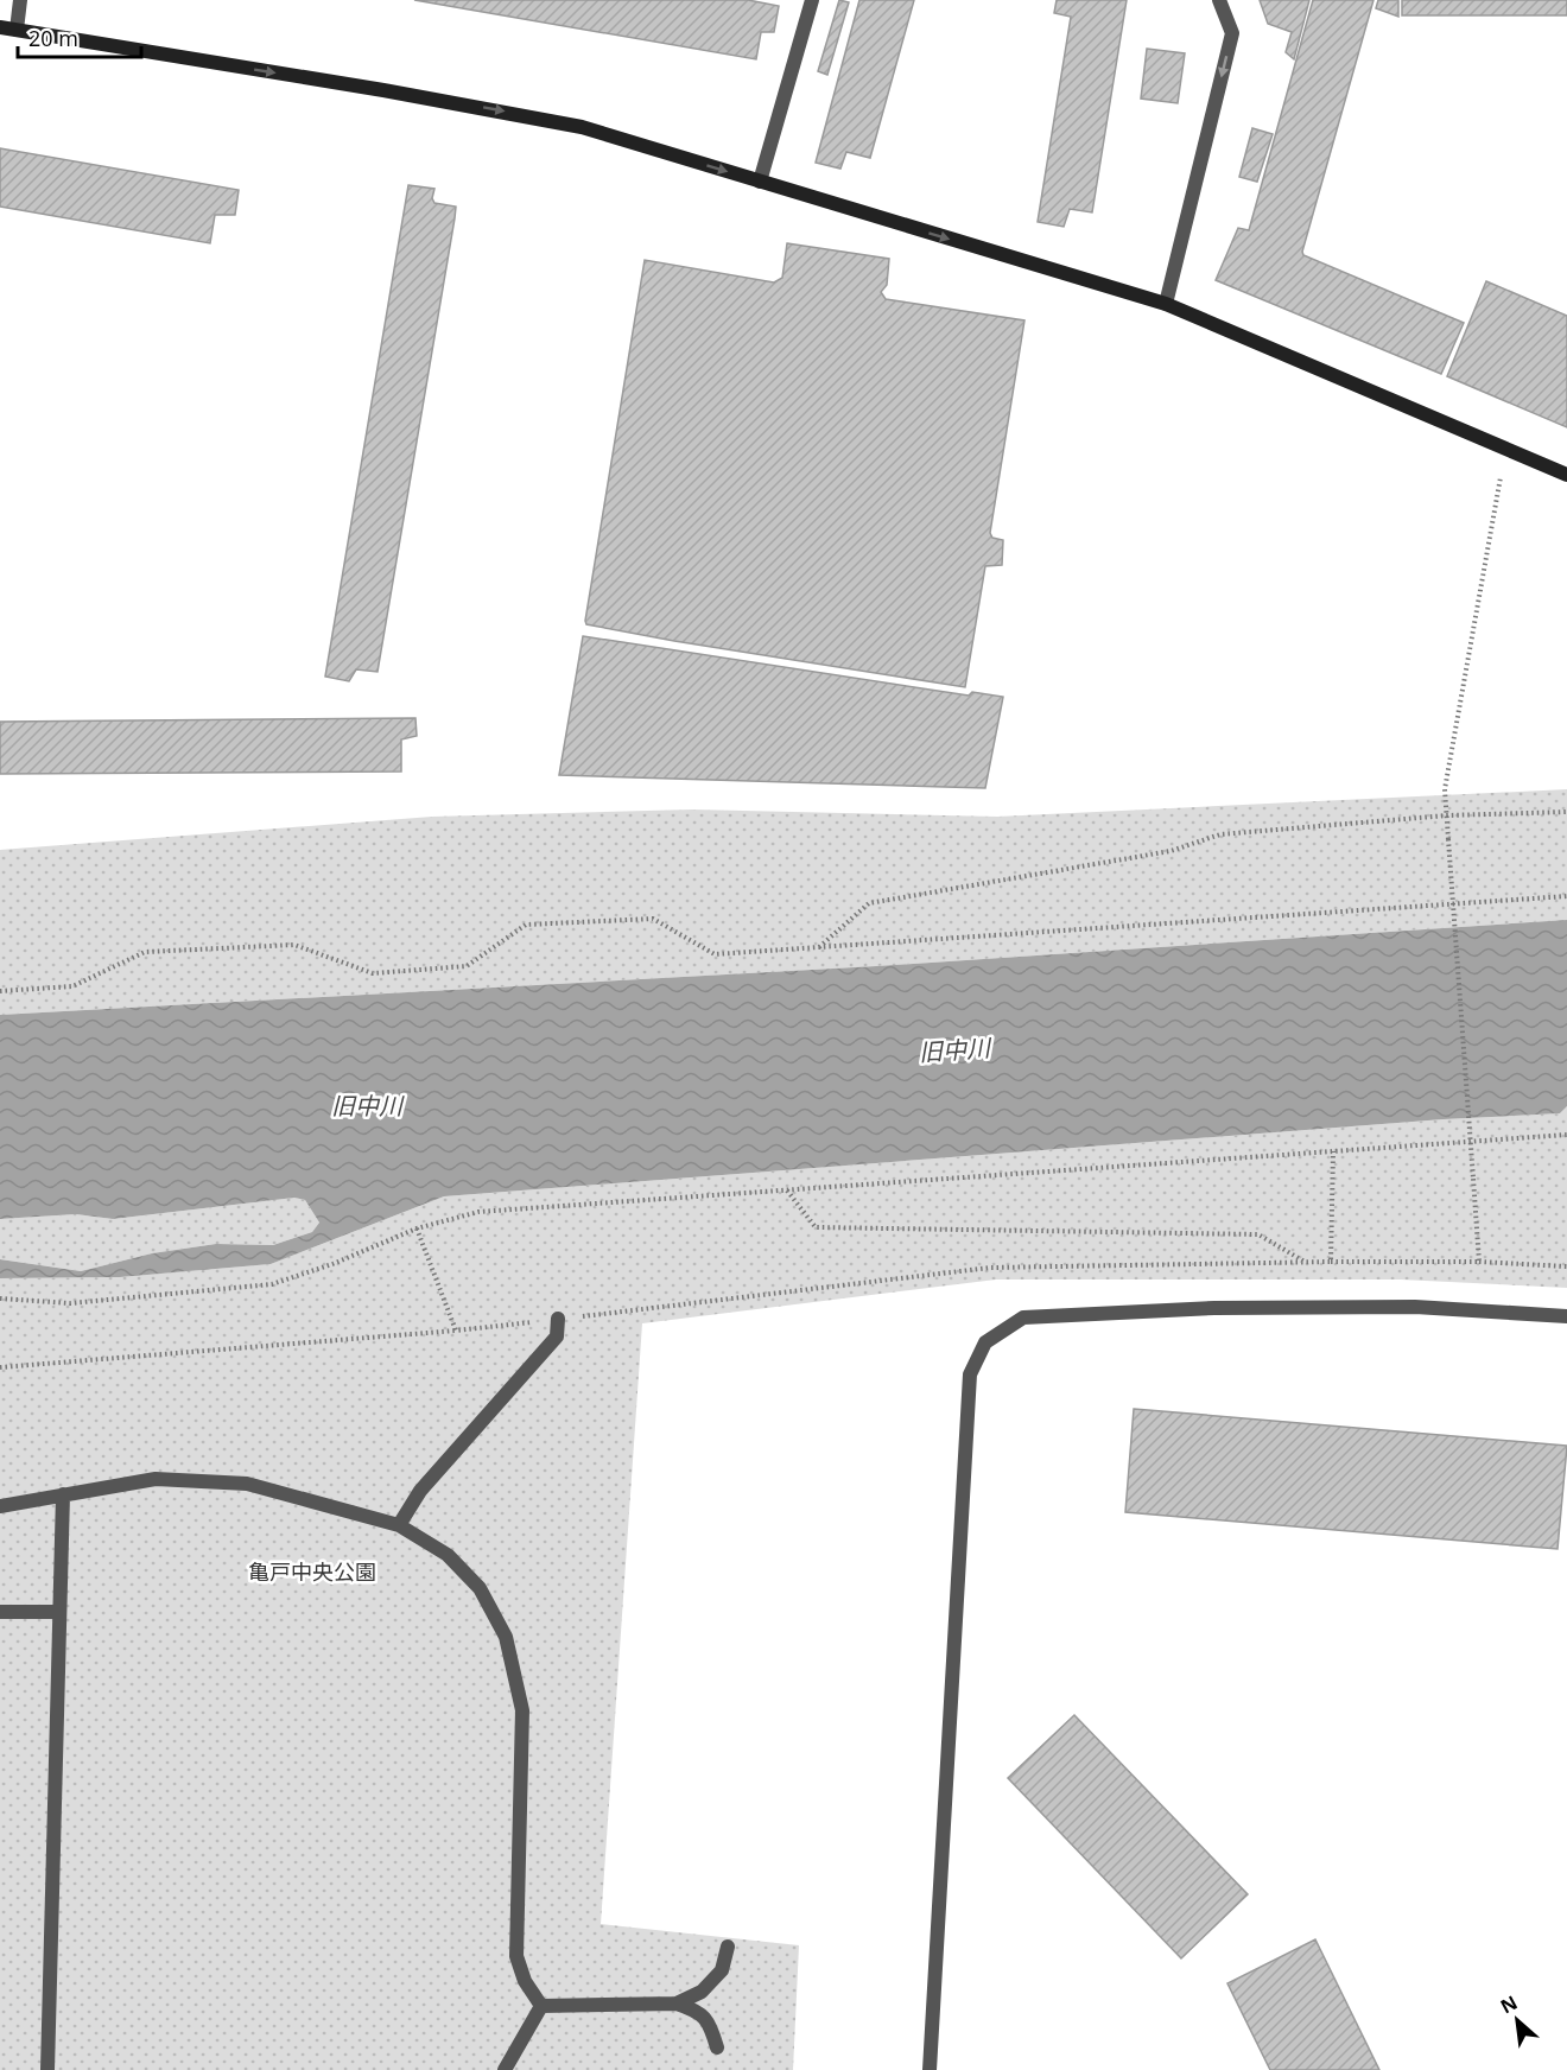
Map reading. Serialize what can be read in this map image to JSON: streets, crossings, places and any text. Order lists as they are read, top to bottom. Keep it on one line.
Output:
{"water":["旧中川"],"parks":["亀戸中央公園"],"scale_bar":"20 m","north":"top left"}
